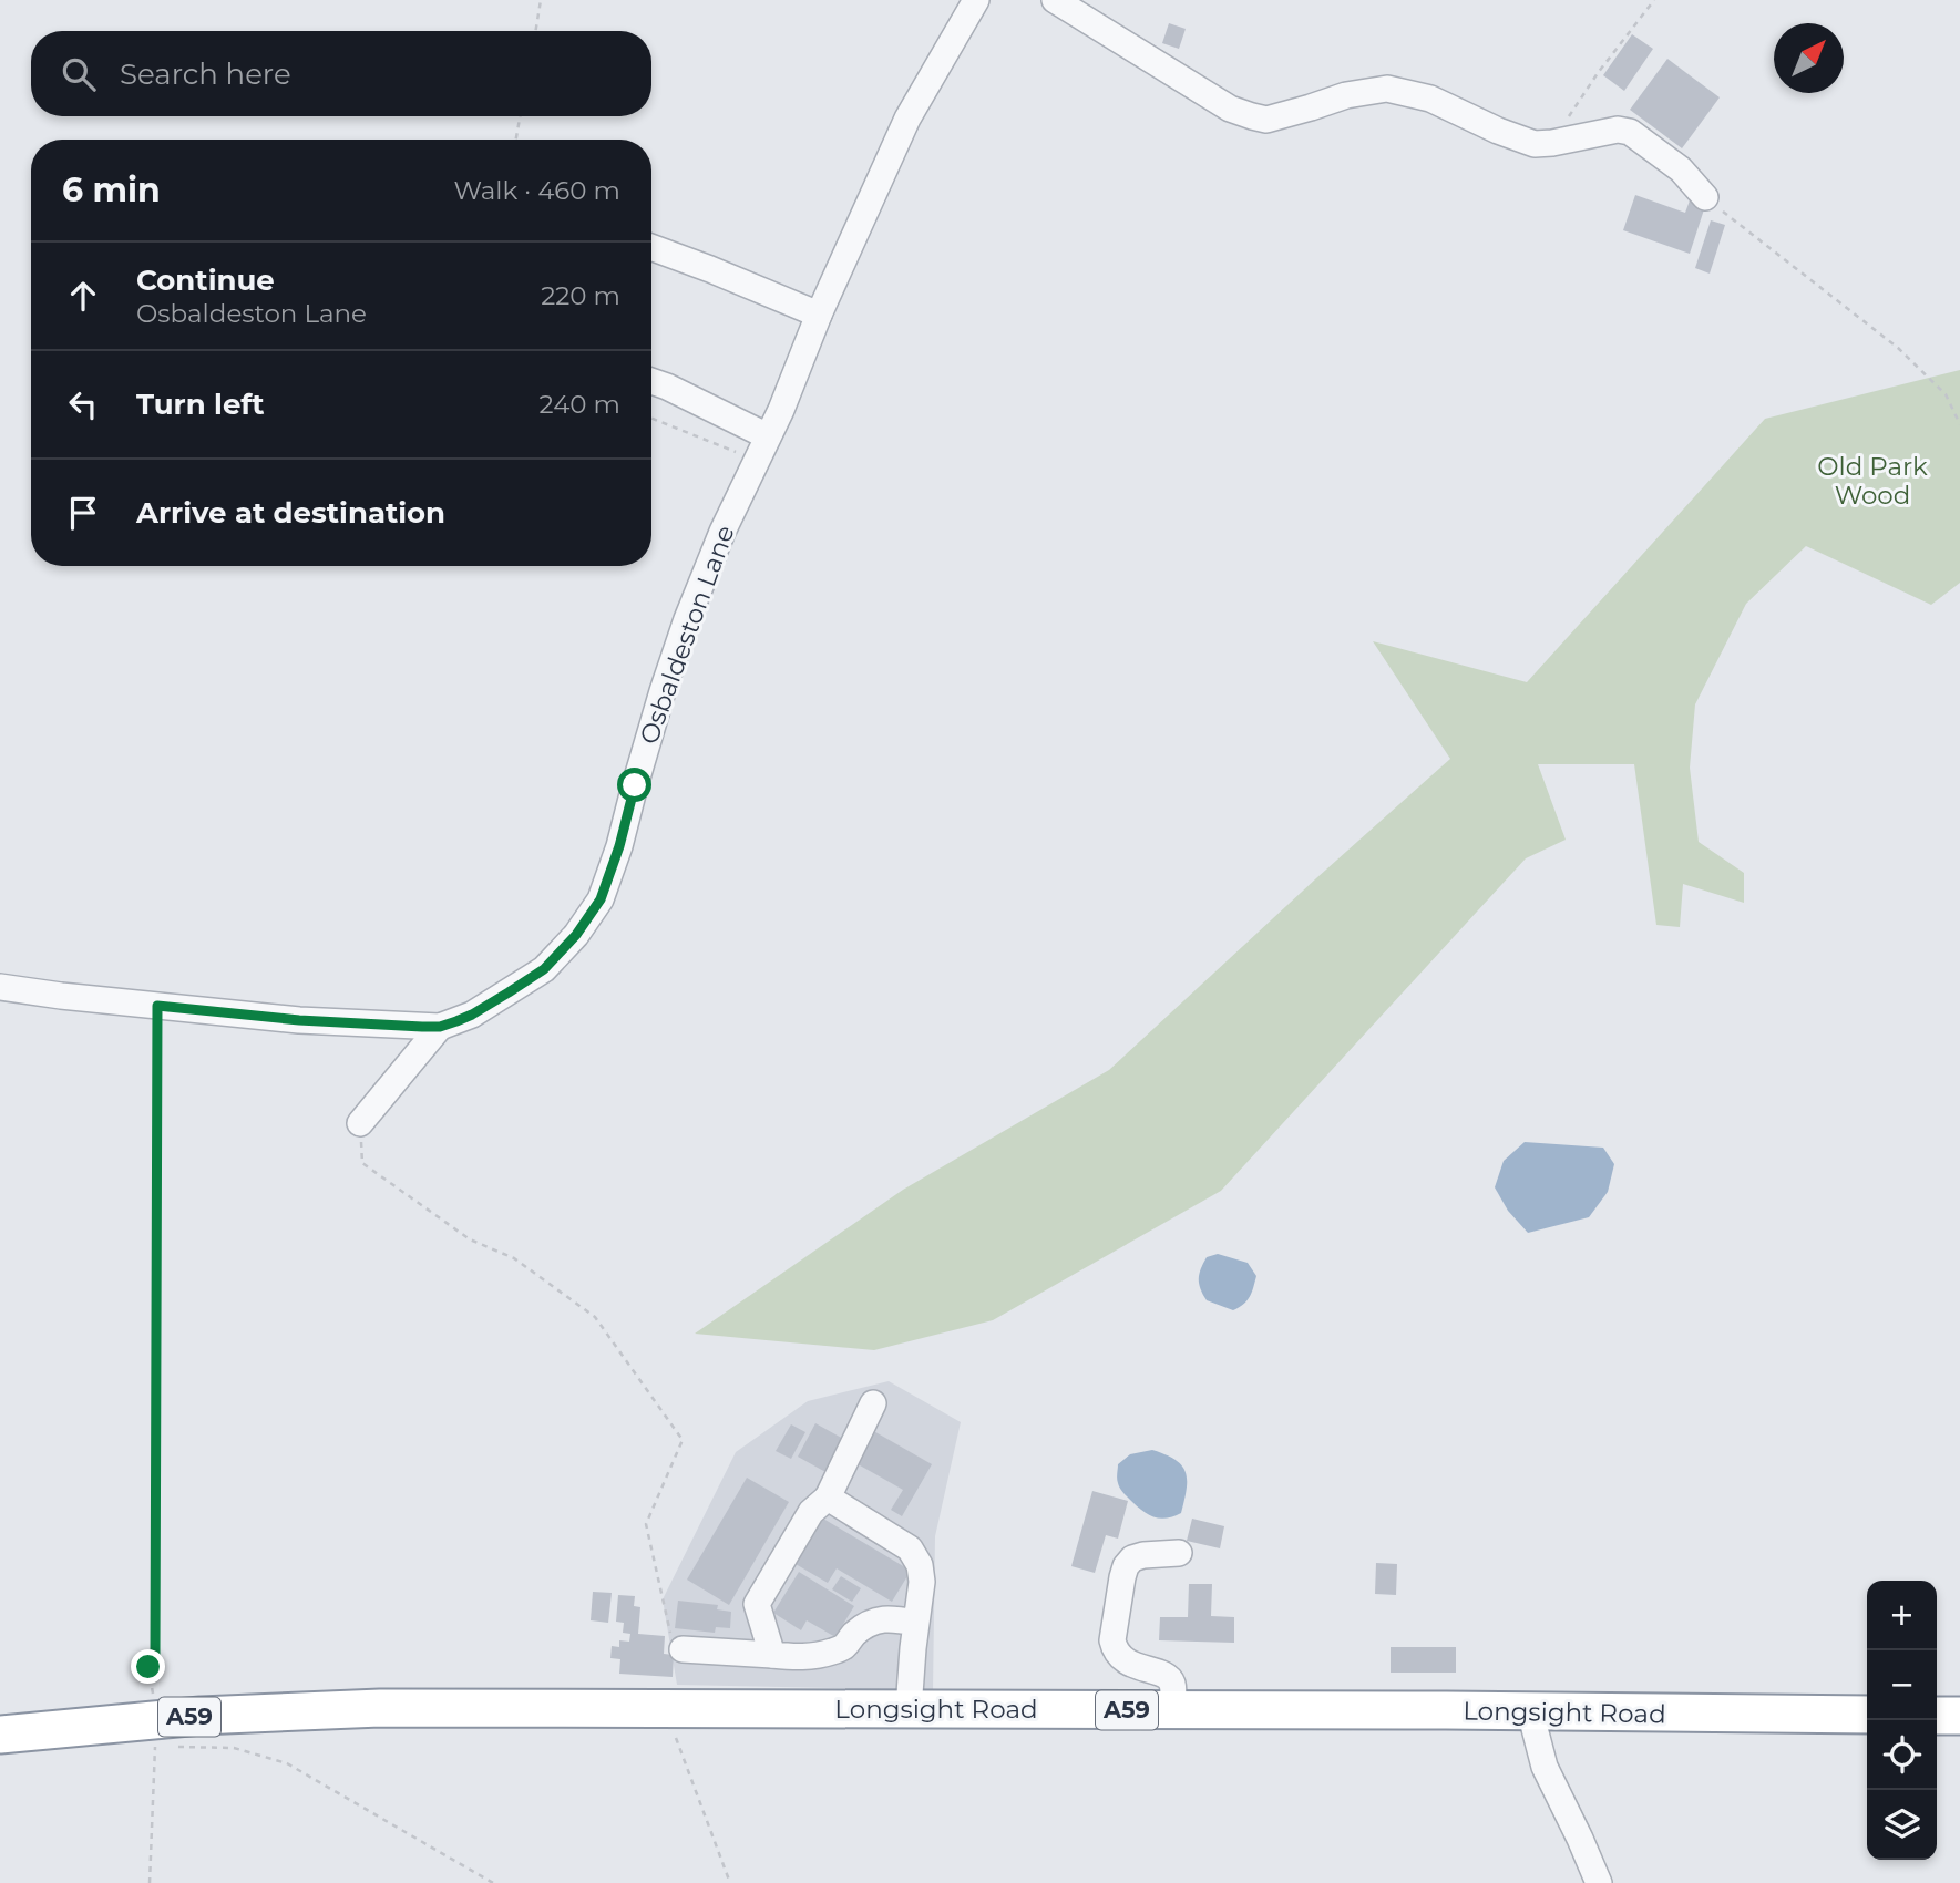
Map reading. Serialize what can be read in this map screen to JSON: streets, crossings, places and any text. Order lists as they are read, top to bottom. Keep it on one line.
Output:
{"streets":{"highway":["Longsight Road","A59"],"street":["Osbaldeston Lane"]},"parks":["Old Park Wood"],"north":"top right","page":{"search":"Search here","heading":["6 min","Walk · 460 m"],"list":[["Continue","Osbaldeston Lane","220 m"],["Turn left","240 m"],"Arrive at destination"],"map_buttons":["+","−"]}}
